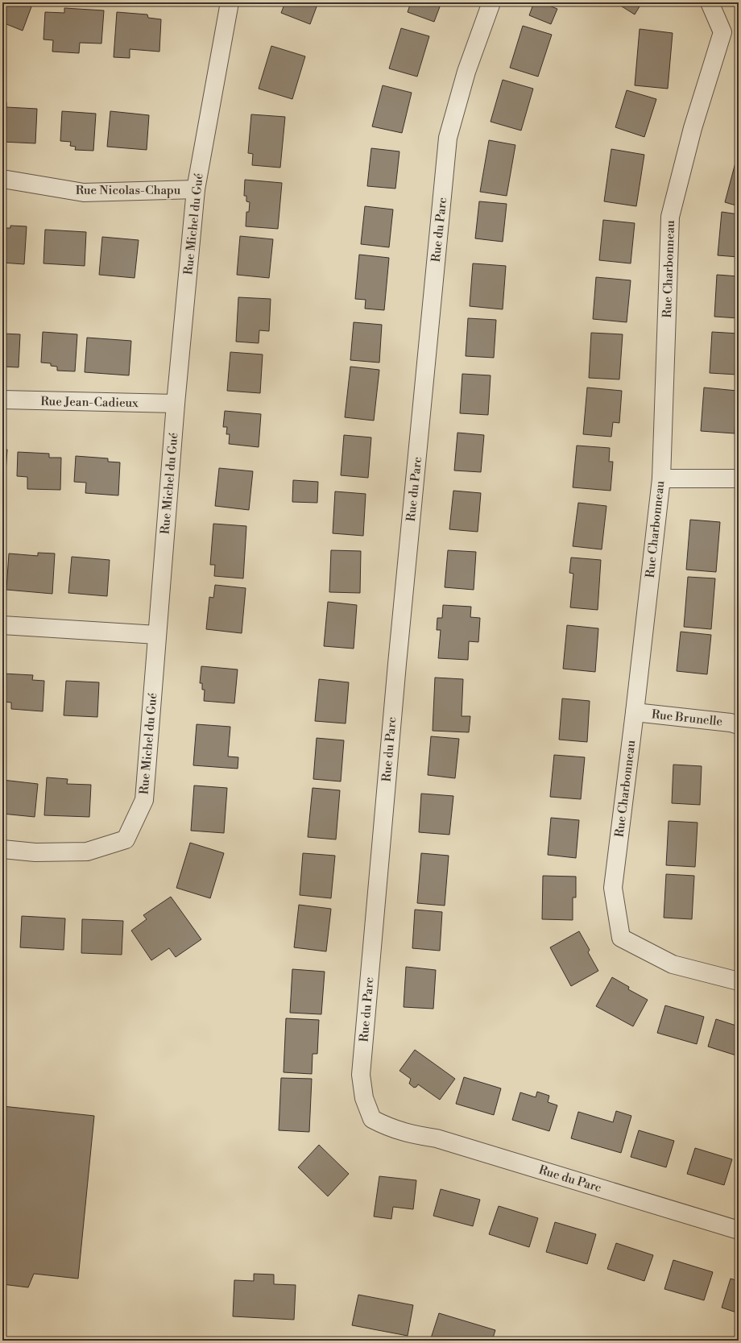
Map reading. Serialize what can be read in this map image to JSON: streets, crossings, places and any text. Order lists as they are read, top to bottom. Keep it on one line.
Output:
{"streets":{"street":["Rue Nicolas-Chapu","Rue Michel du Gué","Rue du Parc","Rue Charbonneau","Rue Jean-Cadieux","Rue Brunelle"]},"crossings":[["Rue Nicolas-Chapu","Rue Michel du Gué"],["Rue Michel du Gué","Rue Jean-Cadieux"],["Rue Charbonneau","Rue Brunelle"]]}
